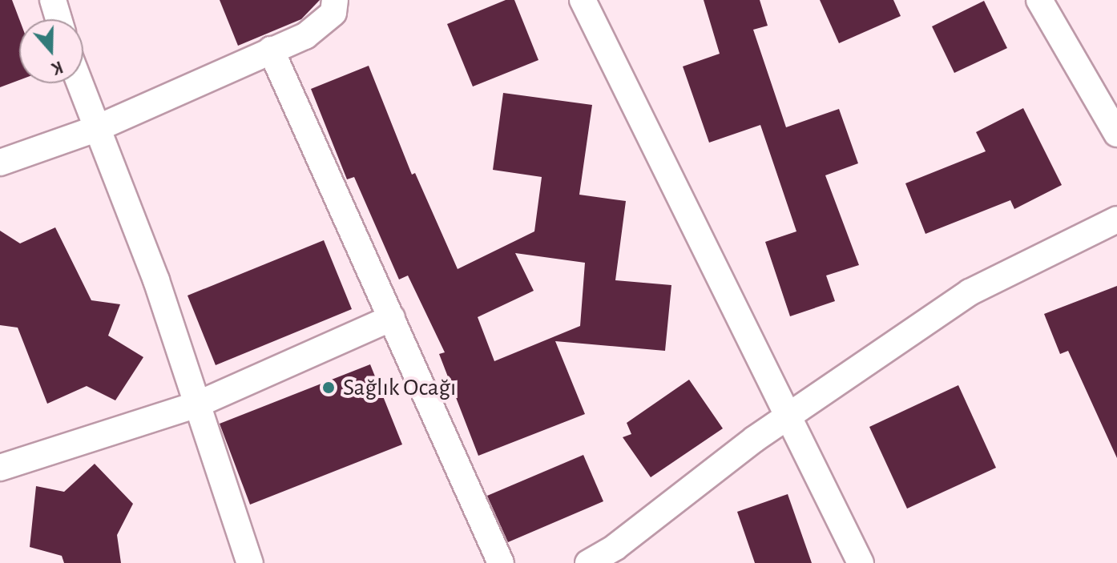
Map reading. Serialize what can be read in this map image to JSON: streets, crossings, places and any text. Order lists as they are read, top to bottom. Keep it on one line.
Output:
{"places":["Sağlık Ocağı"],"north":"bottom"}
